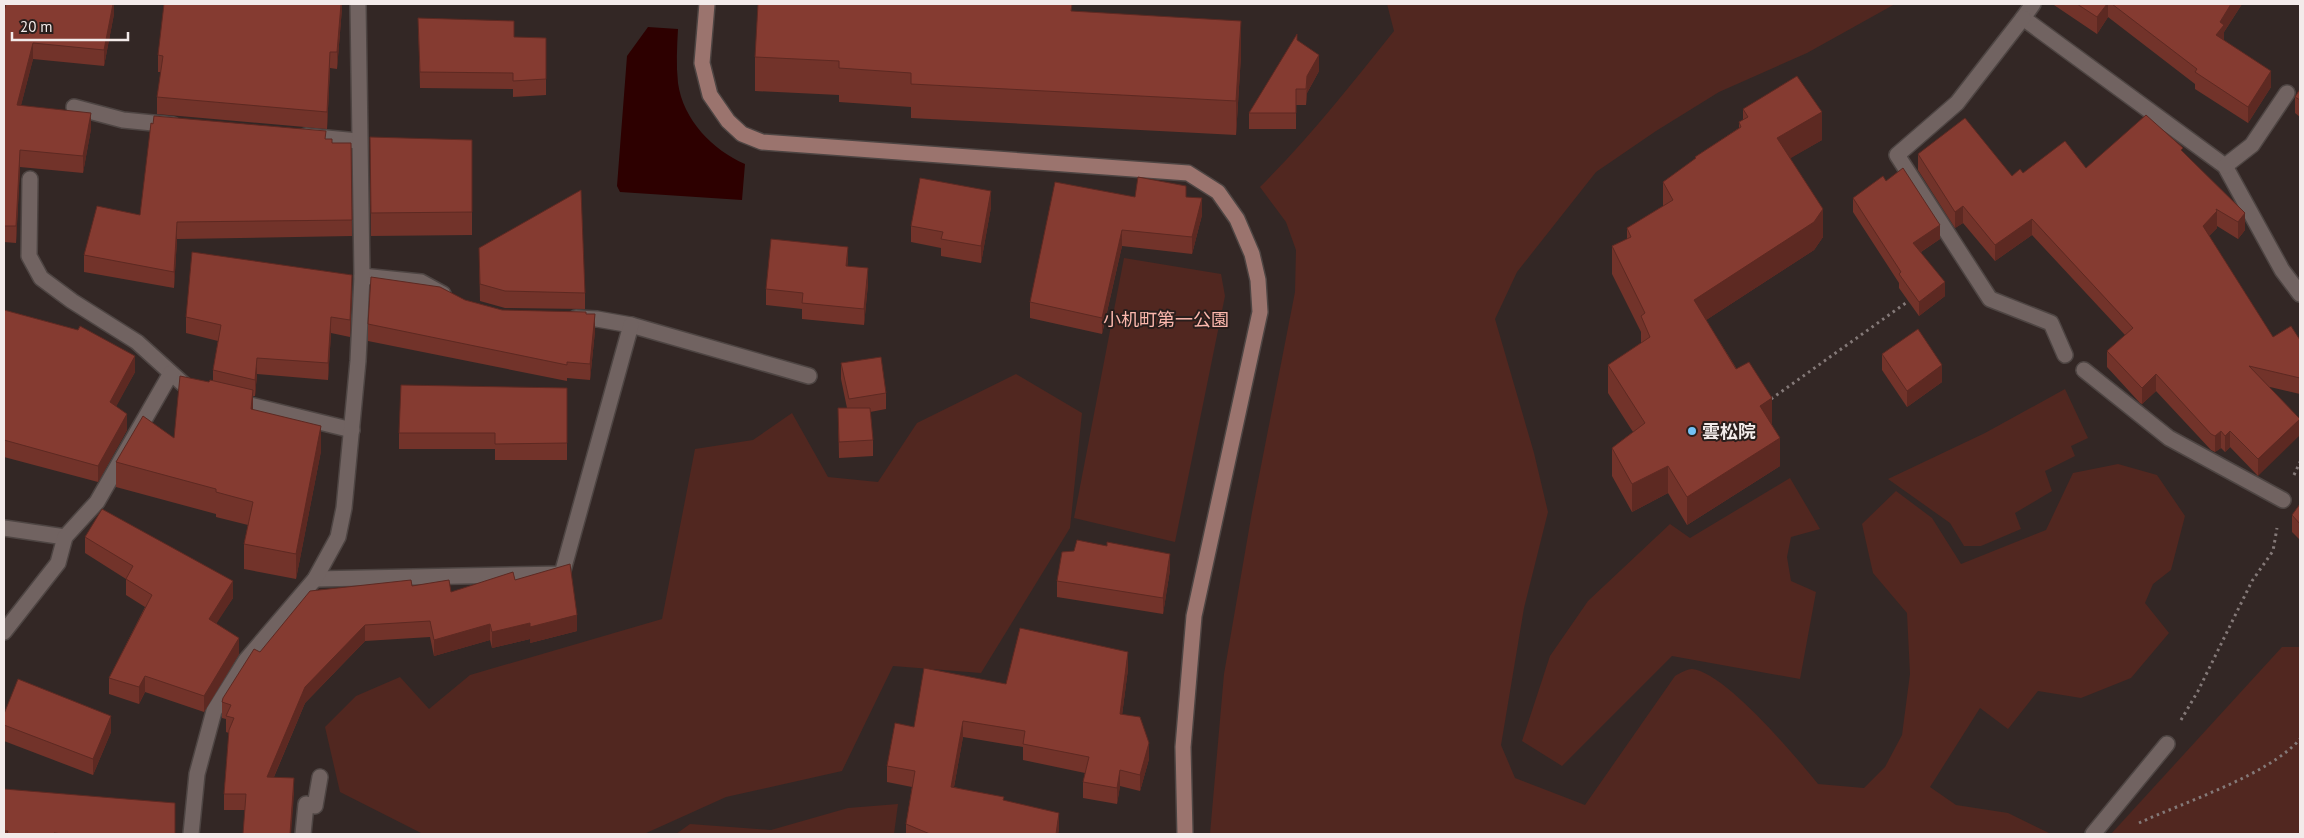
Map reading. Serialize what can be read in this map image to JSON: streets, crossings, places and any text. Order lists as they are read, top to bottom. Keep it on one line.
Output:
{"parks":["小机町第一公園"],"places":["雲松院"],"scale_bar":"20 m"}
